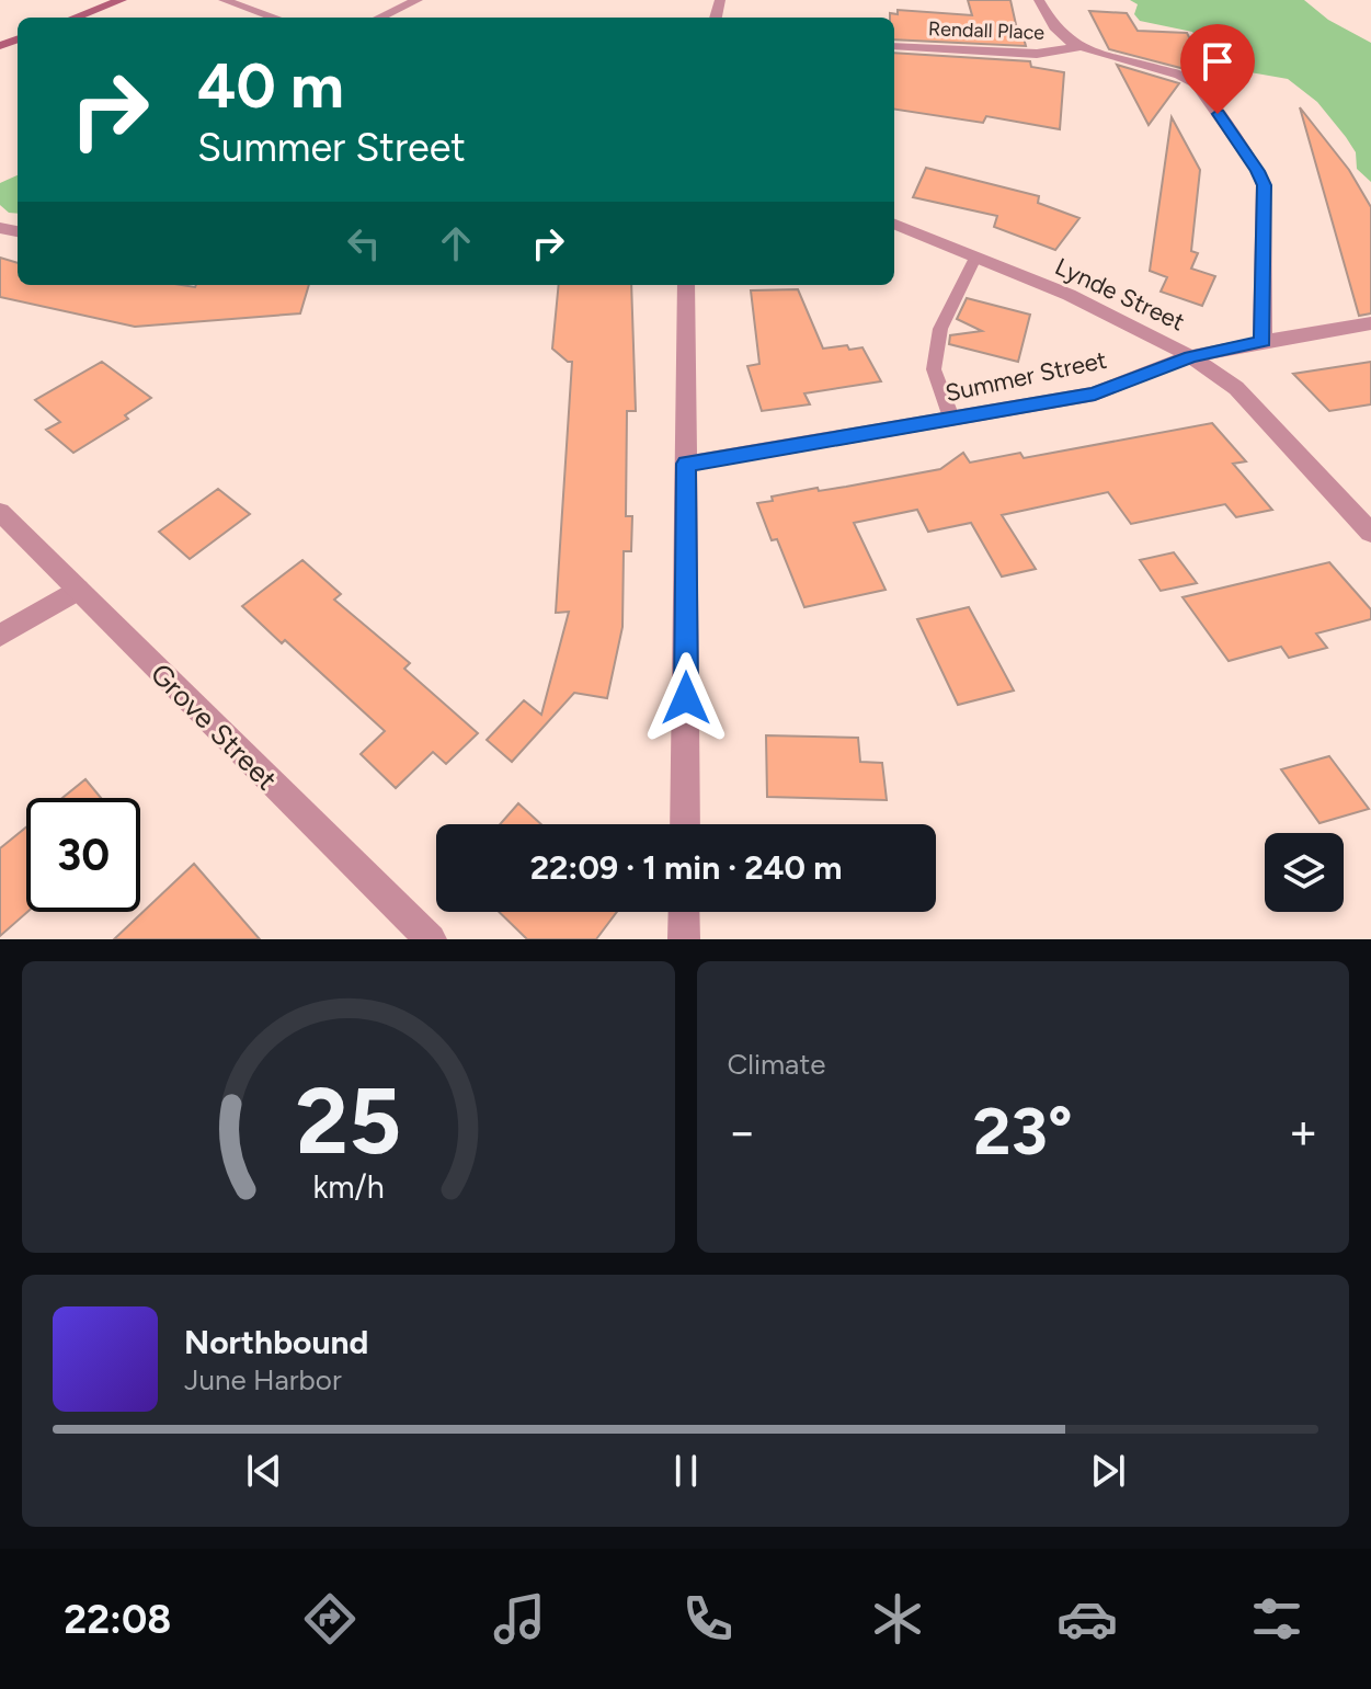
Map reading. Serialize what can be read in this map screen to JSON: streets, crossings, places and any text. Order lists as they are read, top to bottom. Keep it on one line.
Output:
{"streets":{"street":["Rendall Place","Lynde Street","Summer Street","Grove Street"]},"crossings":[["Lynde Street","Summer Street"]],"page":{"turn":["40 m","Summer Street"],"limit":"30","trip":"22:09 · 1 min · 240 m","tile":"Climate","heat":["−","23°","+"],"song":["Northbound","June Harbor"],"tabs":"22:08","gauge":["25","km/h"]}}
